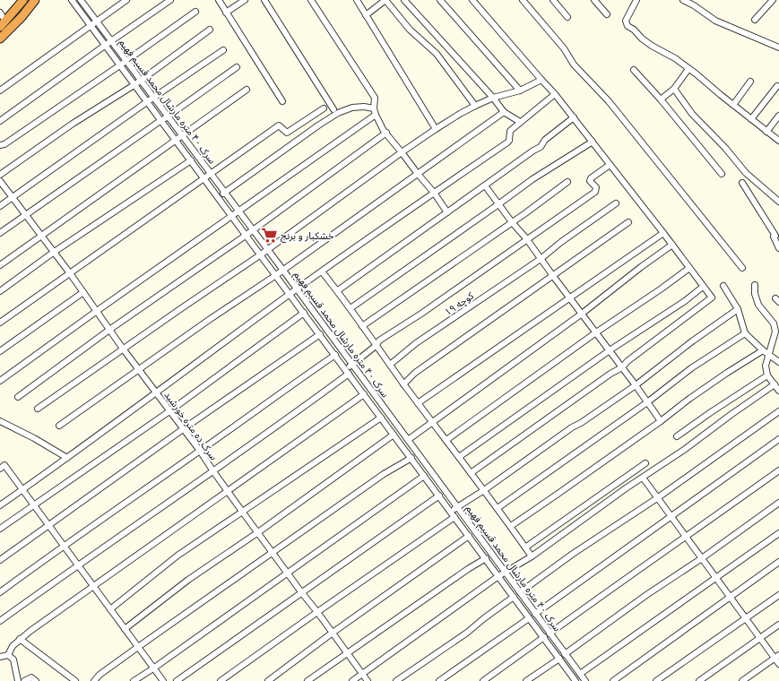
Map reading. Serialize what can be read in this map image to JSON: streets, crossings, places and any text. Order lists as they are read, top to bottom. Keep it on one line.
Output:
{"streets":{"street":["سرک ۴۰ متره مارشال محمد قسیم فهیم","کوچه ۱۹","سرک ده متره خورشید"]},"places":{"supermarket":["خشکبار و برنج"]}}
